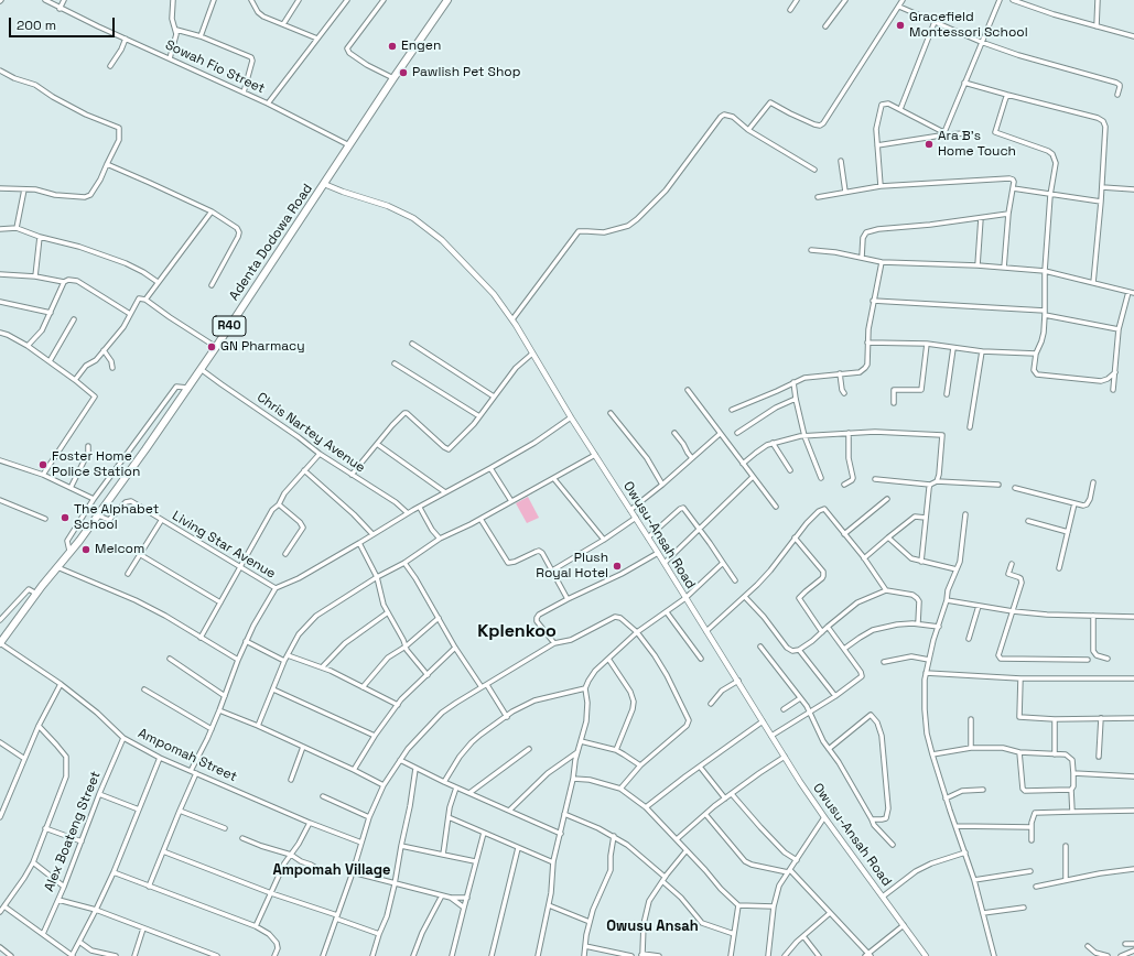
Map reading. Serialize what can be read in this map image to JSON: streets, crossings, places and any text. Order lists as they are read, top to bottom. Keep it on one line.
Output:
{"streets":{"main road":["Adenta Dodowa Road","R40"],"street":["Sowah Fio Street","Chris Nartey Avenue","Owusu-Ansah Road","Living Star Avenue","Ampomah Street","Alex Boateng Street"]},"crossings":[["Sowah Fio Street","Adenta Dodowa Road"],["Adenta Dodowa Road","Chris Nartey Avenue"],["Adenta Dodowa Road","Owusu-Ansah Road"],["Adenta Dodowa Road","Living Star Avenue"],["Adenta Dodowa Road","Ampomah Street"],["Ampomah Street","Alex Boateng Street"]],"districts":["Kplenkoo","Ampomah Village","Owusu Ansah"],"places":["Gracefield Montessori School","Engen","Pawlish Pet Shop","Ara B's Home Touch","GN Pharmacy","Foster Home Police Station","The Alphabet School","Melcom","Plush Royal Hotel"],"scale_bar":"200 m"}
